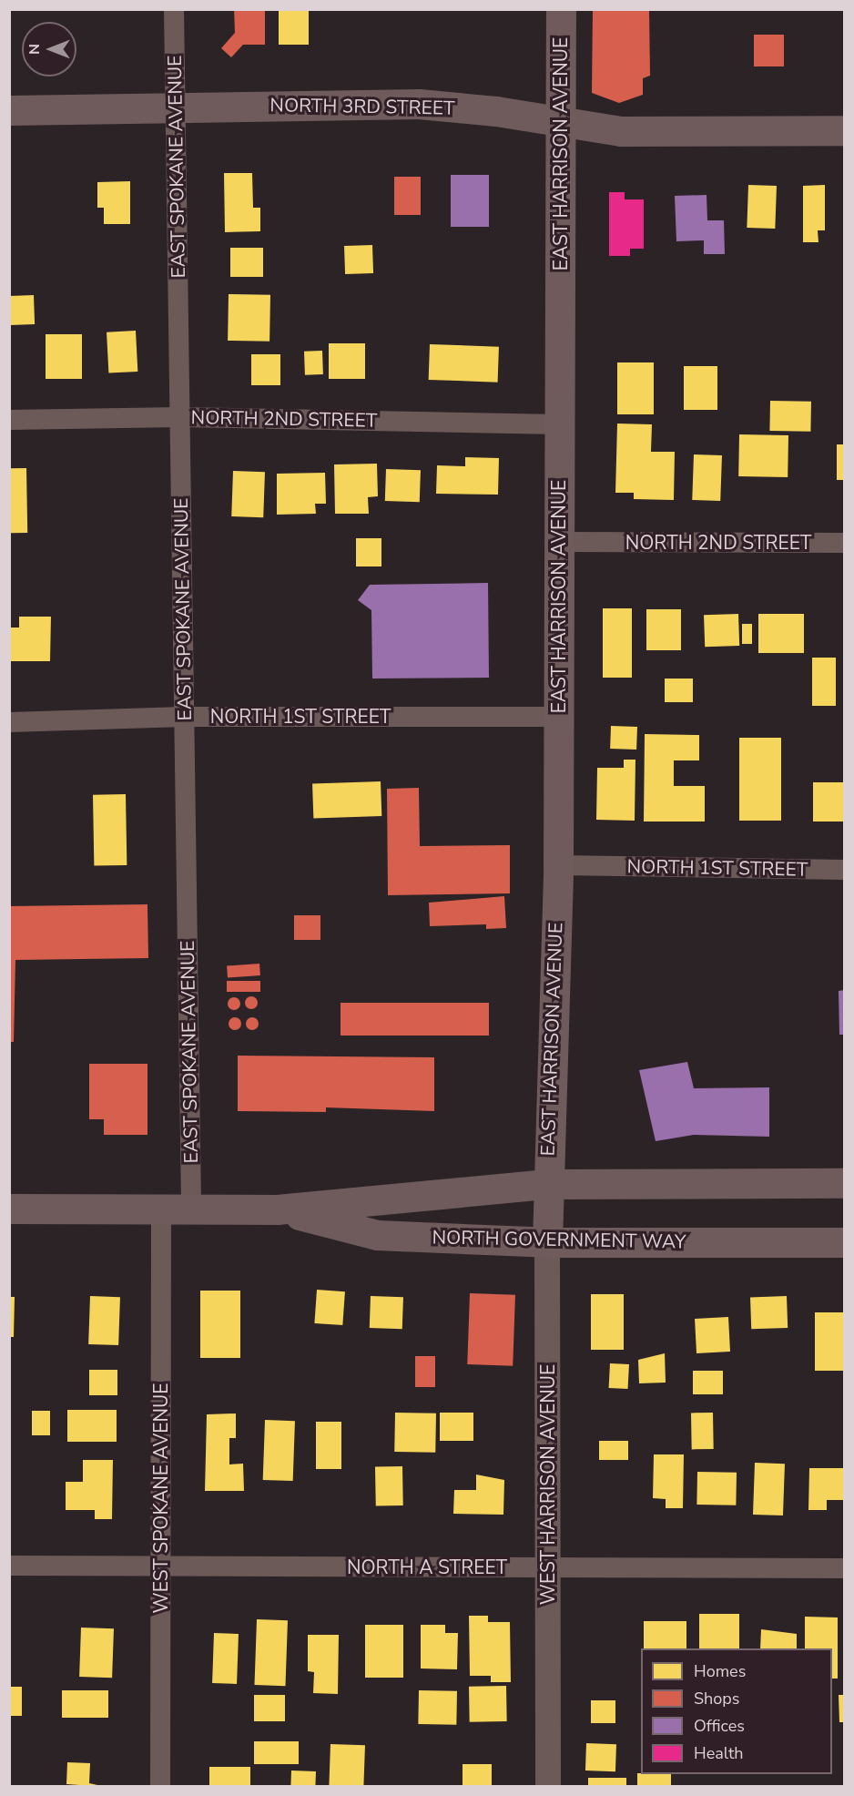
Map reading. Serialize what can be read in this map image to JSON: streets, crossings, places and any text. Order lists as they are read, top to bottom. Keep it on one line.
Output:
{"streets":{"main road":["NORTH 3RD STREET","EAST HARRISON AVENUE","NORTH GOVERNMENT WAY","WEST HARRISON AVENUE"],"street":["EAST SPOKANE AVENUE","NORTH 2ND STREET","NORTH 1ST STREET","WEST SPOKANE AVENUE","NORTH A STREET"]},"crossings":[["NORTH 3RD STREET","EAST HARRISON AVENUE"],["NORTH 3RD STREET","EAST SPOKANE AVENUE"],["EAST HARRISON AVENUE","NORTH 2ND STREET"],["EAST HARRISON AVENUE","NORTH 1ST STREET"],["EAST HARRISON AVENUE","NORTH GOVERNMENT WAY"],["EAST HARRISON AVENUE","WEST HARRISON AVENUE"],["EAST SPOKANE AVENUE","NORTH 2ND STREET"],["EAST SPOKANE AVENUE","NORTH 1ST STREET"],["EAST SPOKANE AVENUE","NORTH GOVERNMENT WAY"],["NORTH GOVERNMENT WAY","WEST HARRISON AVENUE"],["NORTH GOVERNMENT WAY","WEST SPOKANE AVENUE"],["WEST HARRISON AVENUE","NORTH A STREET"],["WEST SPOKANE AVENUE","NORTH A STREET"]],"legend":["Homes","Shops","Offices","Health"],"north":"left"}
